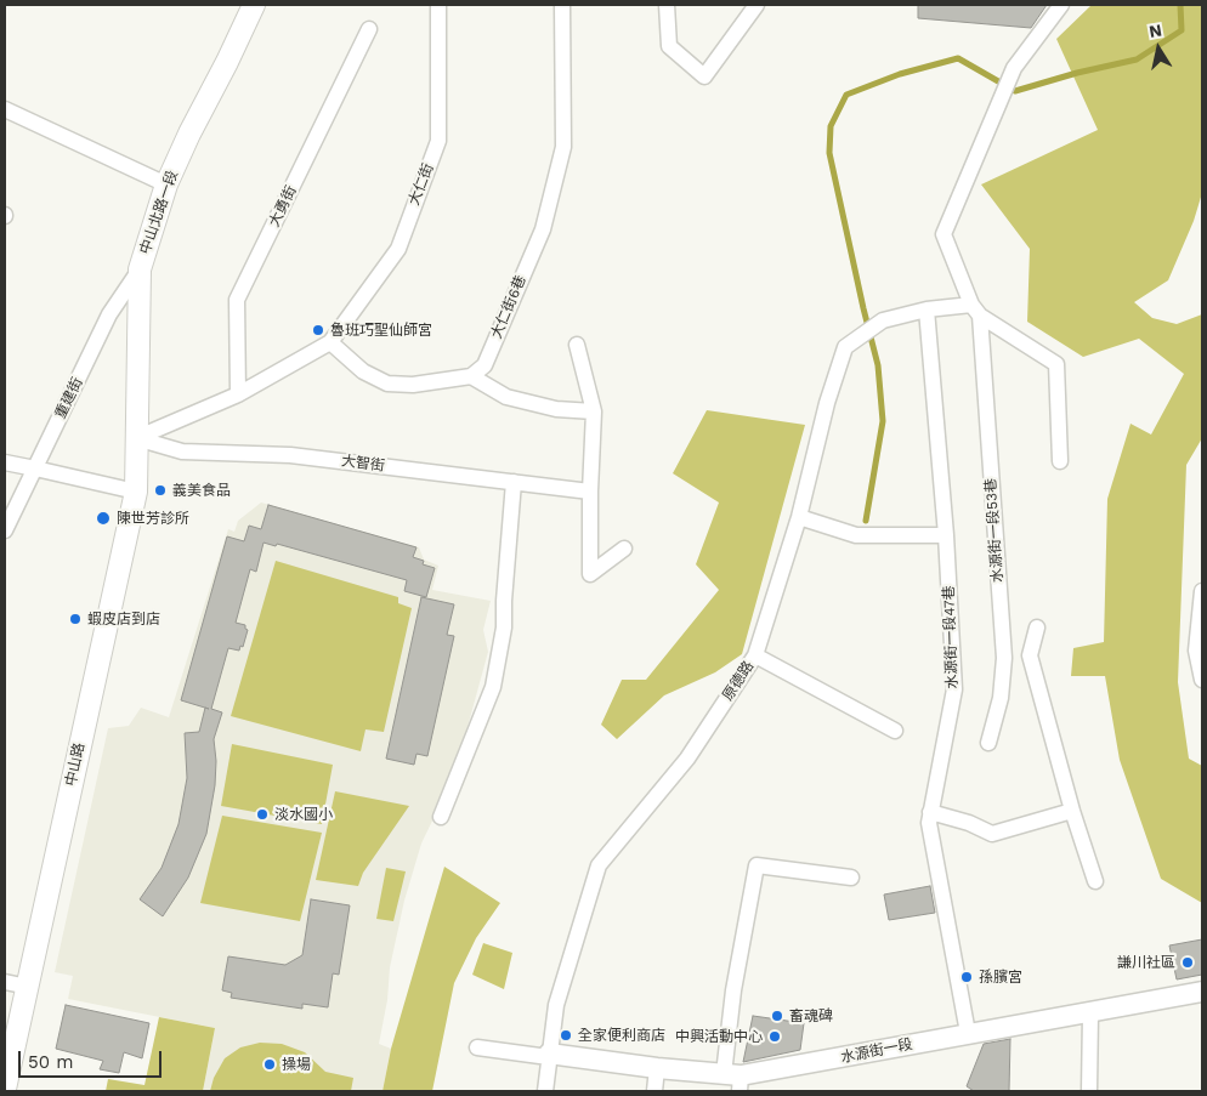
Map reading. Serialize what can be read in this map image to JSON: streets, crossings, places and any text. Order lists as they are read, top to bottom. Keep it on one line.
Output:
{"streets":{"main road":["中山北路一段","中山路"],"street":["大仁街","大勇街","大仁街6巷","重建街","大智街","水源街一段53巷","水源街一段47巷","原德路","水源街一段"]},"crossings":[["大仁街","大勇街"],["大仁街","中山北路一段"],["大仁街","大智街"],["大仁街","中山路"],["中山北路一段","重建街"],["中山北路一段","大智街"],["中山北路一段","中山路"],["大智街","中山路"],["水源街一段53巷","原德路"],["水源街一段47巷","原德路"],["水源街一段47巷","水源街一段"],["原德路","水源街一段"]],"places":["魯班巧聖仙師宮","義美食品","陳世芳診所","蝦皮店到店","淡水國小","謙川社區","孫臏宮","畜魂碑","全家便利商店","中興活動中心","操場"],"scale_bar":"50 m","north":"top"}
